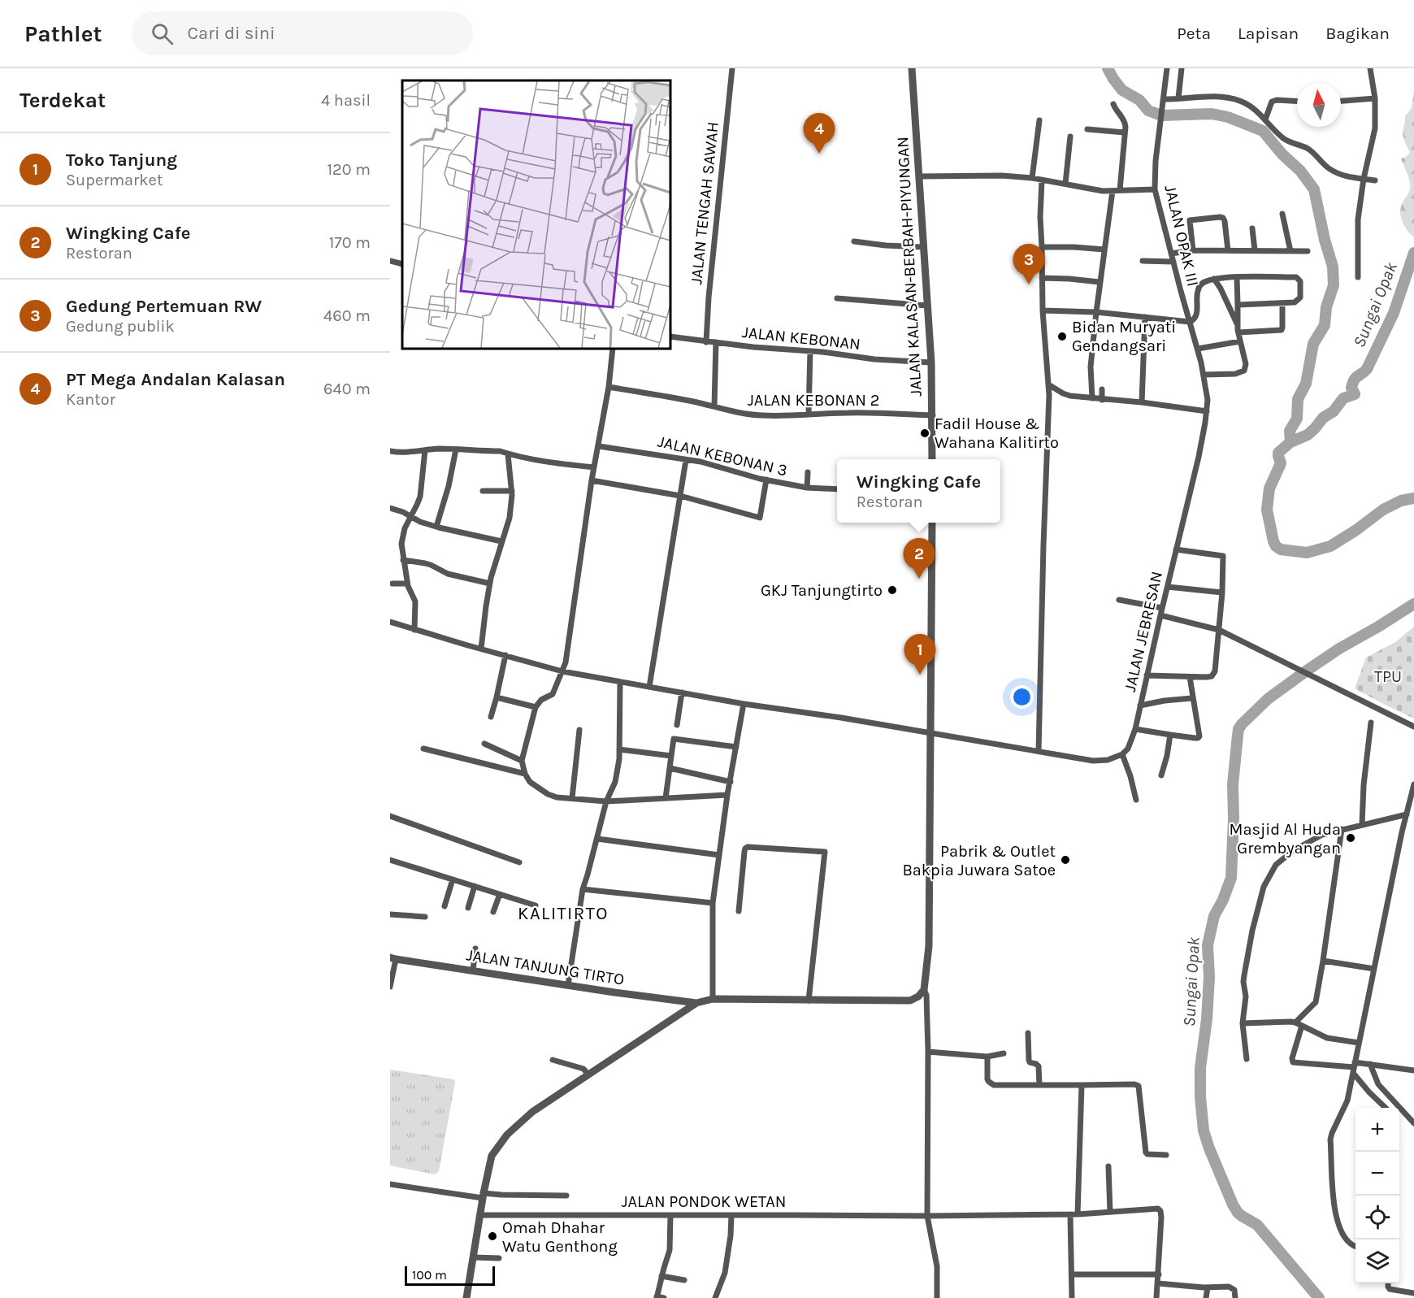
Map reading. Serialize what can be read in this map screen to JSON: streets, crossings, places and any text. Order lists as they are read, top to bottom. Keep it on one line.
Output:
{"streets":{"street":["JALAN TENGAH SAWAH","JALAN OPAK III","JALAN KALASAN-BERBAH-PIYUNGAN","JALAN KEBONAN","JALAN KEBONAN 2","JALAN KEBONAN 3","JALAN JEBRESAN","JALAN TANJUNG TIRTO","JALAN PONDOK WETAN"]},"crossings":[["JALAN TENGAH SAWAH","JALAN KEBONAN"],["JALAN OPAK III","JALAN JEBRESAN"],["JALAN KALASAN-BERBAH-PIYUNGAN","JALAN KEBONAN"],["JALAN KALASAN-BERBAH-PIYUNGAN","JALAN KEBONAN 2"]],"districts":["KALITIRTO"],"water":["Sungai Opak"],"parks":["TPU"],"places":["Bidan Muryati Gendangsari","Fadil House & Wahana Kalitirto","GKJ Tanjungtirto","Masjid Al Huda Grembyangan","Pabrik & Outlet Bakpia Juwara Satoe","Omah Dhahar Watu Genthong"],"scale_bar":"100 m","north":"top","page":{"header":"Pathlet","search":"Cari di sini","nav":["Peta","Lapisan","Bagikan"],"heading":["Terdekat","4 hasil"],"pins":["4","3","2","1"],"list":[{"mark":"1","name":"Toko Tanjung","note":"Supermarket","value":"120 m"},{"mark":"2","name":"Wingking Cafe","note":"Restoran","value":"170 m"},{"mark":"3","name":"Gedung Pertemuan RW","note":"Gedung publik","value":"460 m"},{"mark":"4","name":"PT Mega Andalan Kalasan","note":"Kantor","value":"640 m"}],"popup":["Wingking Cafe","Restoran"],"map_buttons":["+","−"],"scale":"100 m"}}
